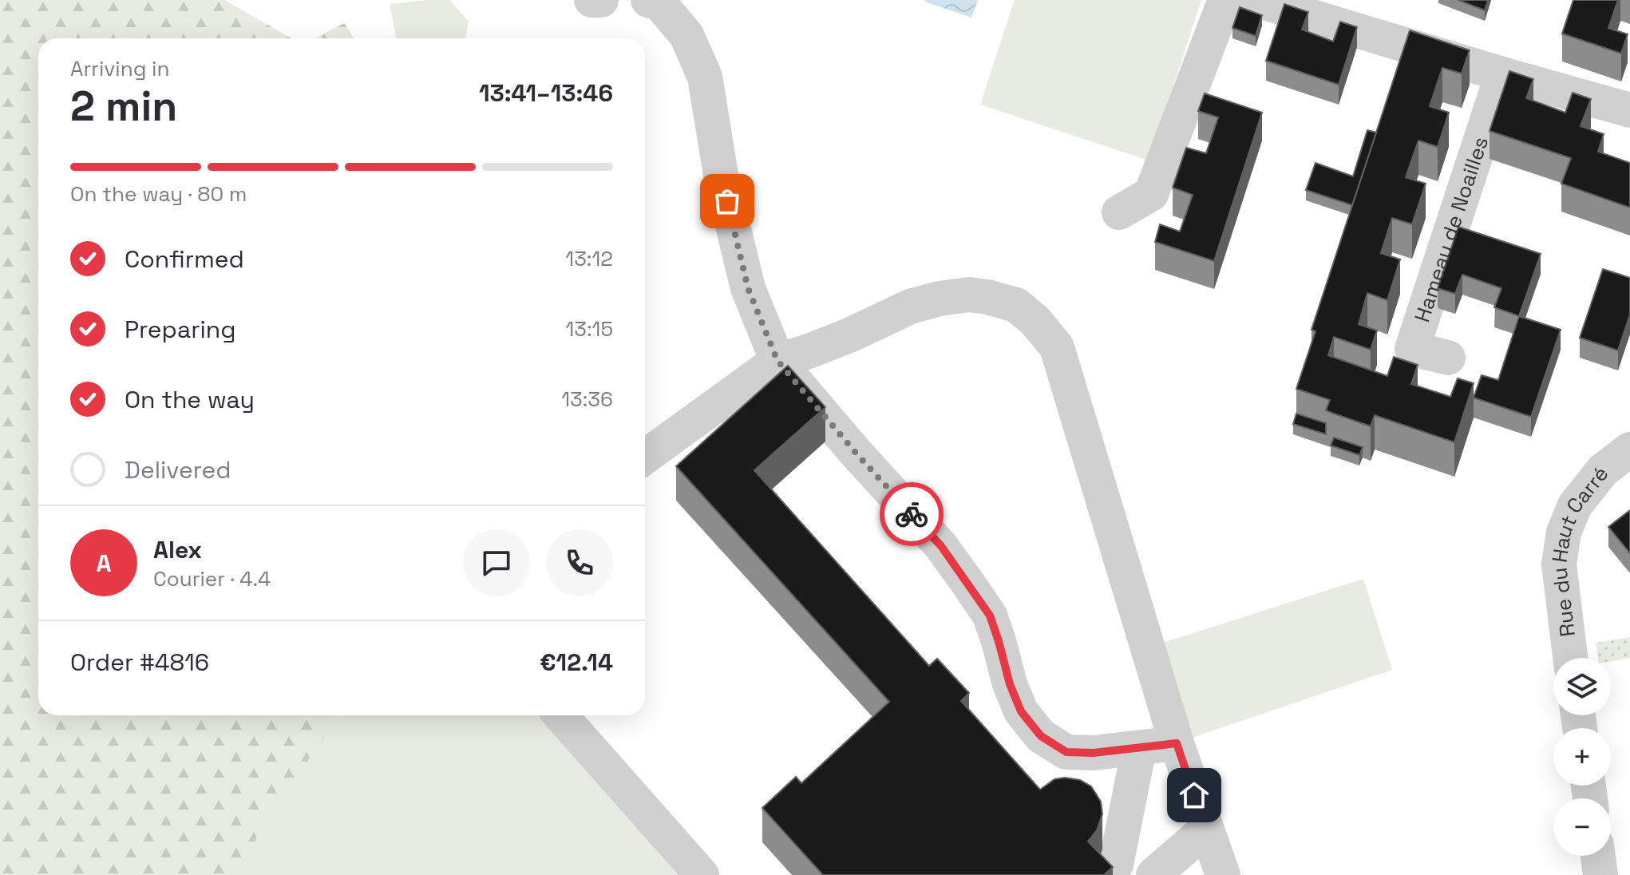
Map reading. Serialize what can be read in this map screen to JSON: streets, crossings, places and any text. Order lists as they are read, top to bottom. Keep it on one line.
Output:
{"streets":{"street":["Hameau de Noailles","Rue du Haut Carré"]},"page":{"heading":["2 min","Arriving in","13:41–13:46"],"panel":["Alex","Courier · 4.4","Order #4816","€12.14"],"bar":"On the way · 80 m","list":[["Confirmed","13:12"],["Preparing","13:15"],["On the way","13:36"],"Delivered"],"round":"A","map_buttons":["+","−"]}}
